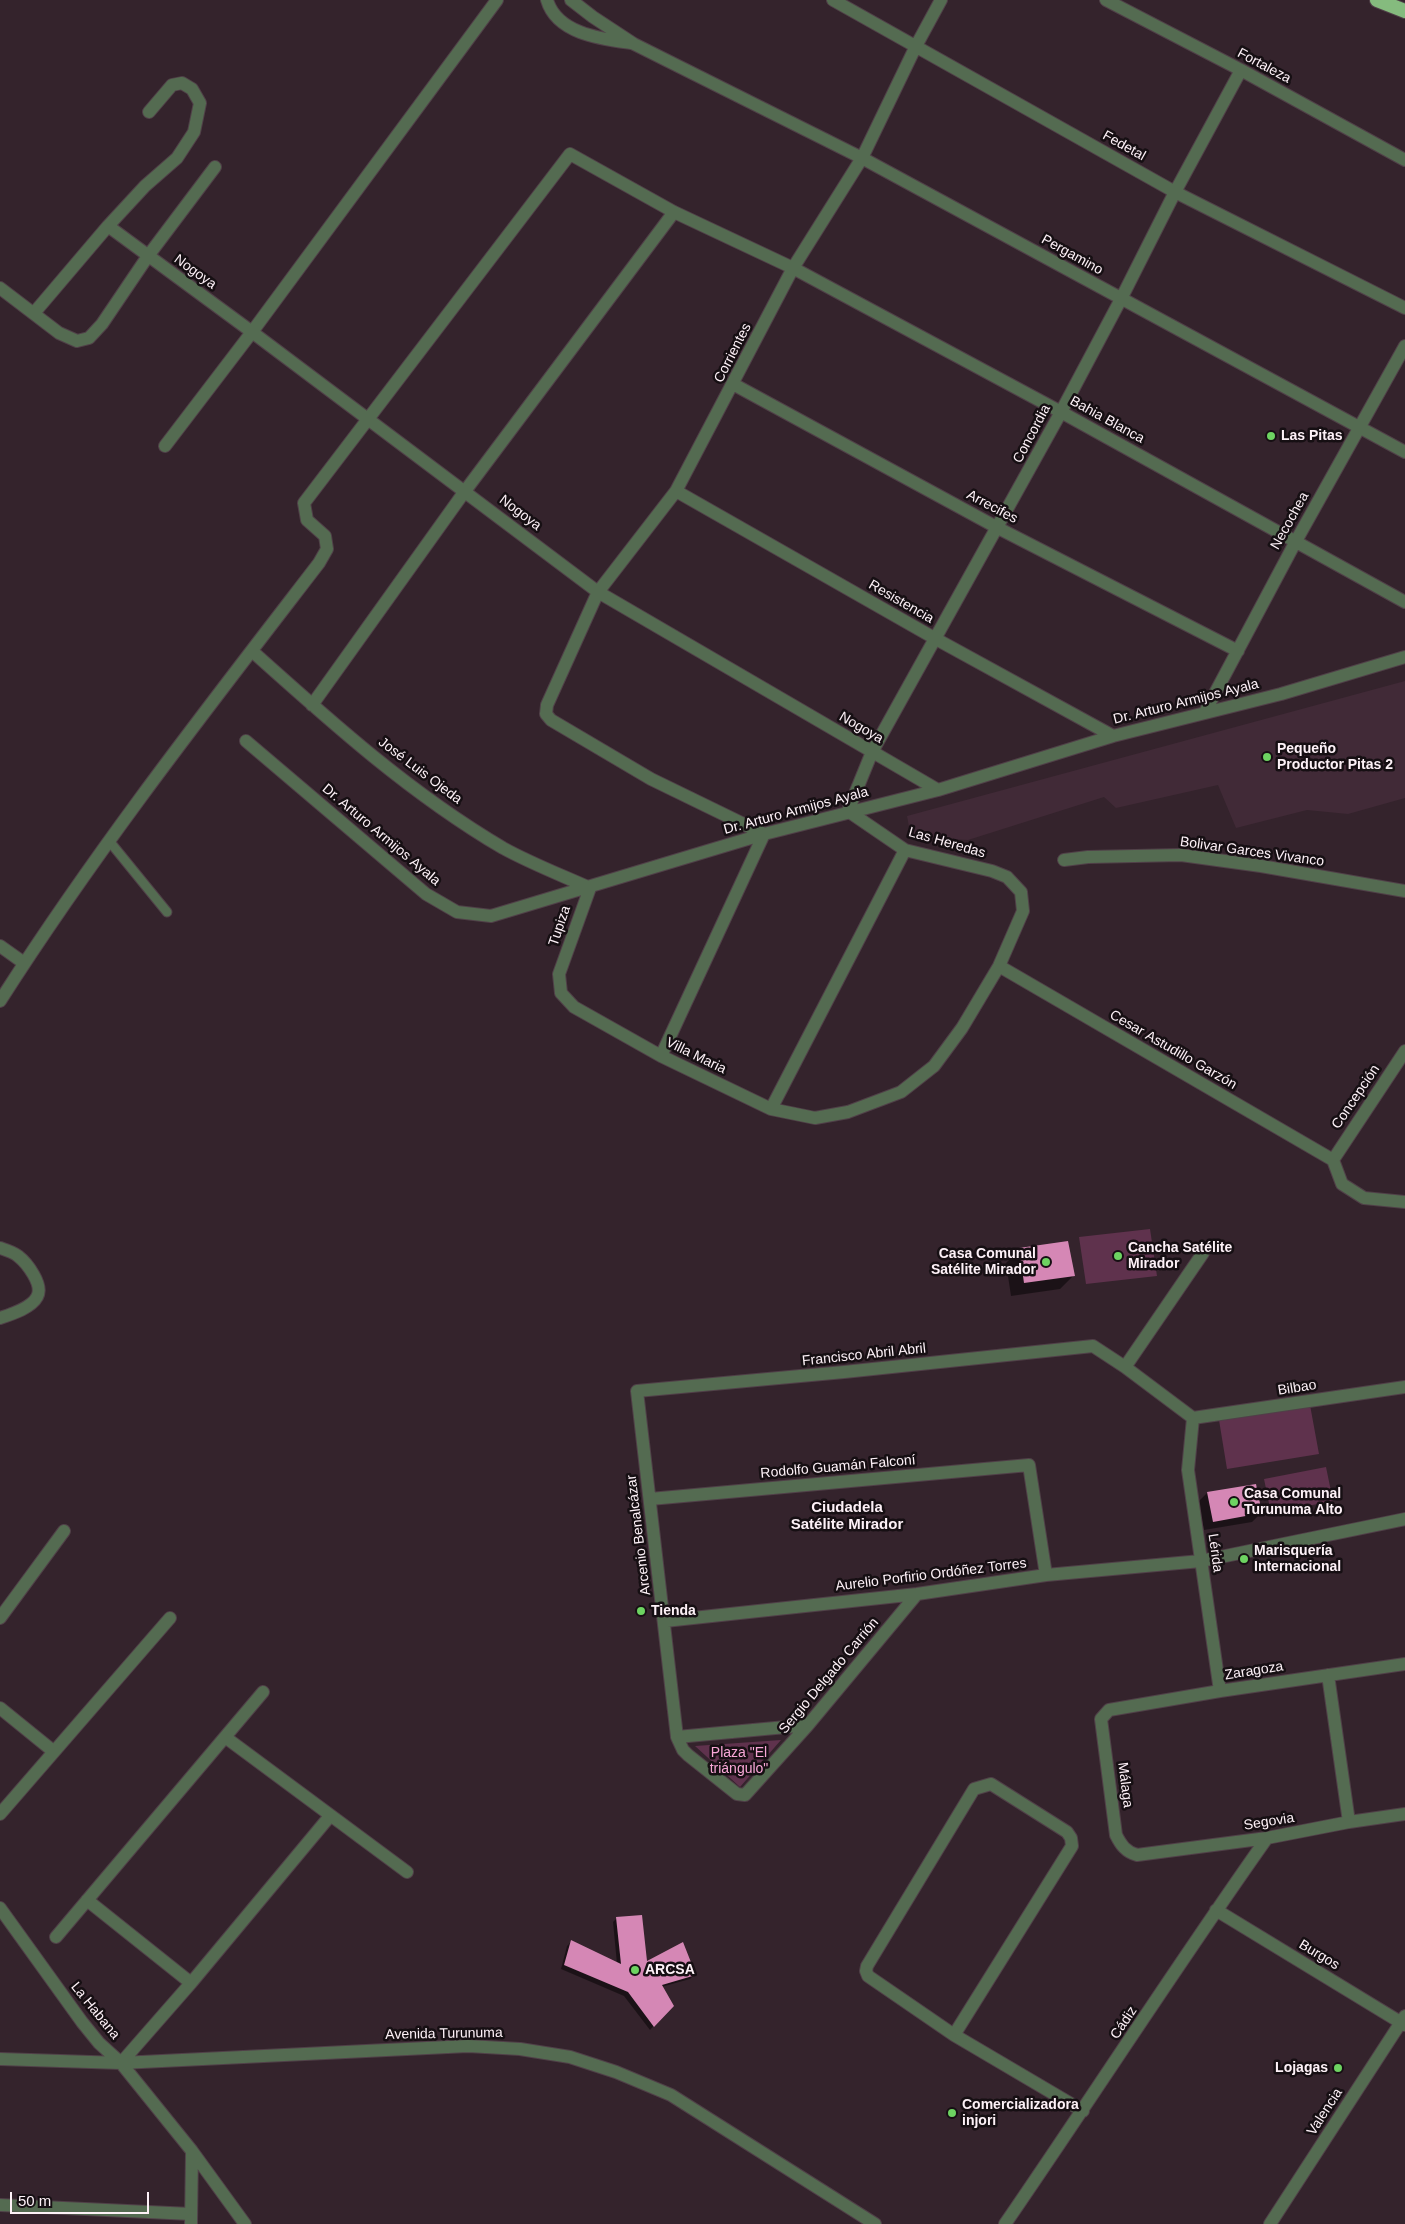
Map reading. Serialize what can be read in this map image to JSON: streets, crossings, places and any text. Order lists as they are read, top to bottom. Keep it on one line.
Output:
{"streets":{"street":["Fortaleza","Fedetal","Pergamino","Nogoya","Corrientes","Bahia Blanca","Concordia","Arrecifes","Necochea","Resistencia","Dr. Arturo Armijos Ayala","José Luis Ojeda","Las Heredas","Bolivar Garces Vivanco","Tupiza","Cesar Astudillo Garzón","Villa Maria","Concepción","Francisco Abril Abril","Bilbao","Rodolfo Guamán Falconí","Arcenio Benalcázar","Lérida","Aurelio Porfirio Ordóñez Torres","Zaragoza","Sergio Delgado Carrión","Málaga","Segovia","Burgos","La Habana","Cádiz","Avenida Turunuma","Valencia"]},"crossings":[["Fortaleza","Concordia"],["Fedetal","Corrientes"],["Fedetal","Concordia"],["Pergamino","Corrientes"],["Pergamino","Concordia"],["Pergamino","Necochea"],["Nogoya","Corrientes"],["Nogoya","Bahia Blanca"],["Nogoya","Concordia"],["Nogoya","Dr. Arturo Armijos Ayala"],["Corrientes","Bahia Blanca"],["Corrientes","Arrecifes"],["Corrientes","Resistencia"],["Corrientes","Dr. Arturo Armijos Ayala"],["Bahia Blanca","Concordia"],["Bahia Blanca","Necochea"],["Concordia","Arrecifes"],["Concordia","Resistencia"],["Concordia","Dr. Arturo Armijos Ayala"],["Concordia","Las Heredas"],["Arrecifes","Necochea"],["Necochea","Dr. Arturo Armijos Ayala"],["Resistencia","Dr. Arturo Armijos Ayala"],["Dr. Arturo Armijos Ayala","José Luis Ojeda"],["Dr. Arturo Armijos Ayala","Las Heredas"],["Dr. Arturo Armijos Ayala","Tupiza"],["José Luis Ojeda","Tupiza"],["Las Heredas","Villa Maria"],["Tupiza","Villa Maria"],["Cesar Astudillo Garzón","Villa Maria"],["Cesar Astudillo Garzón","Concepción"],["Francisco Abril Abril","Arcenio Benalcázar"],["Bilbao","Lérida"],["Rodolfo Guamán Falconí","Arcenio Benalcázar"],["Rodolfo Guamán Falconí","Aurelio Porfirio Ordóñez Torres"],["Arcenio Benalcázar","Aurelio Porfirio Ordóñez Torres"],["Arcenio Benalcázar","Sergio Delgado Carrión"],["Lérida","Aurelio Porfirio Ordóñez Torres"],["Lérida","Zaragoza"],["Aurelio Porfirio Ordóñez Torres","Sergio Delgado Carrión"],["Zaragoza","Málaga"],["Málaga","Segovia"],["Segovia","Cádiz"],["Burgos","Cádiz"],["Burgos","Valencia"],["La Habana","Avenida Turunuma"]],"districts":["Ciudadela Satélite Mirador"],"parks":["Plaza \"El triángulo\""],"places":["Las Pitas","Pequeño Productor Pitas 2","Cancha Satélite Mirador","Casa Comunal Satélite Mirador","Casa Comunal Turunuma Alto","Marisquería Internacional","Tienda","ARCSA","Lojagas","Comercializadora injori"],"scale_bar":"50 m"}
